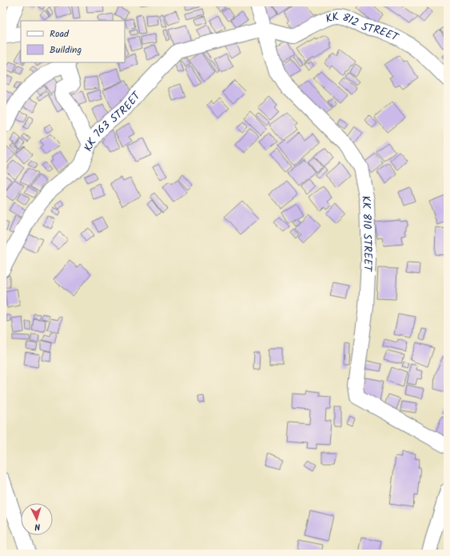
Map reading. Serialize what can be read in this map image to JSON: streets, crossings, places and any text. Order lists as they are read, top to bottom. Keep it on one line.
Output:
{"streets":{"street":["KK 812 STREET","KK 763 STREET","KK 810 STREET"]},"crossings":[["KK 812 STREET","KK 763 STREET"],["KK 812 STREET","KK 810 STREET"],["KK 763 STREET","KK 810 STREET"]],"legend":["Road","Building"],"north":"bottom"}
